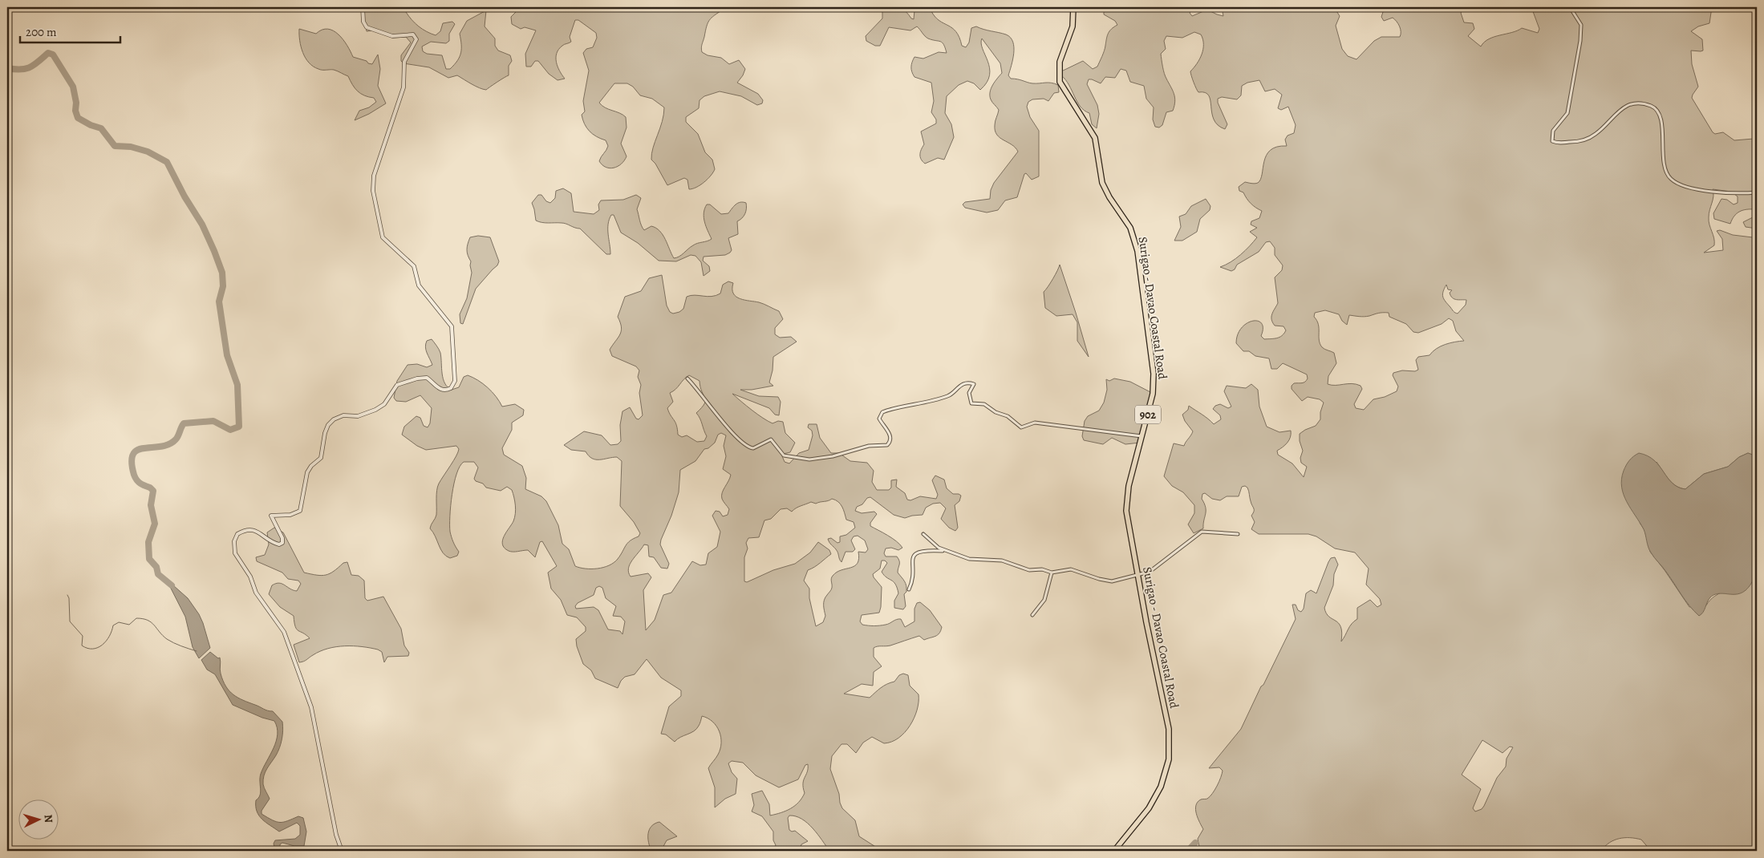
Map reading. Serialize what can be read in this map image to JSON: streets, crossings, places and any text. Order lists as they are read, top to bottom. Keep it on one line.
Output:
{"streets":{"highway":["Surigao - Davao Coastal Road","902"]},"scale_bar":"200 m","north":"right"}
